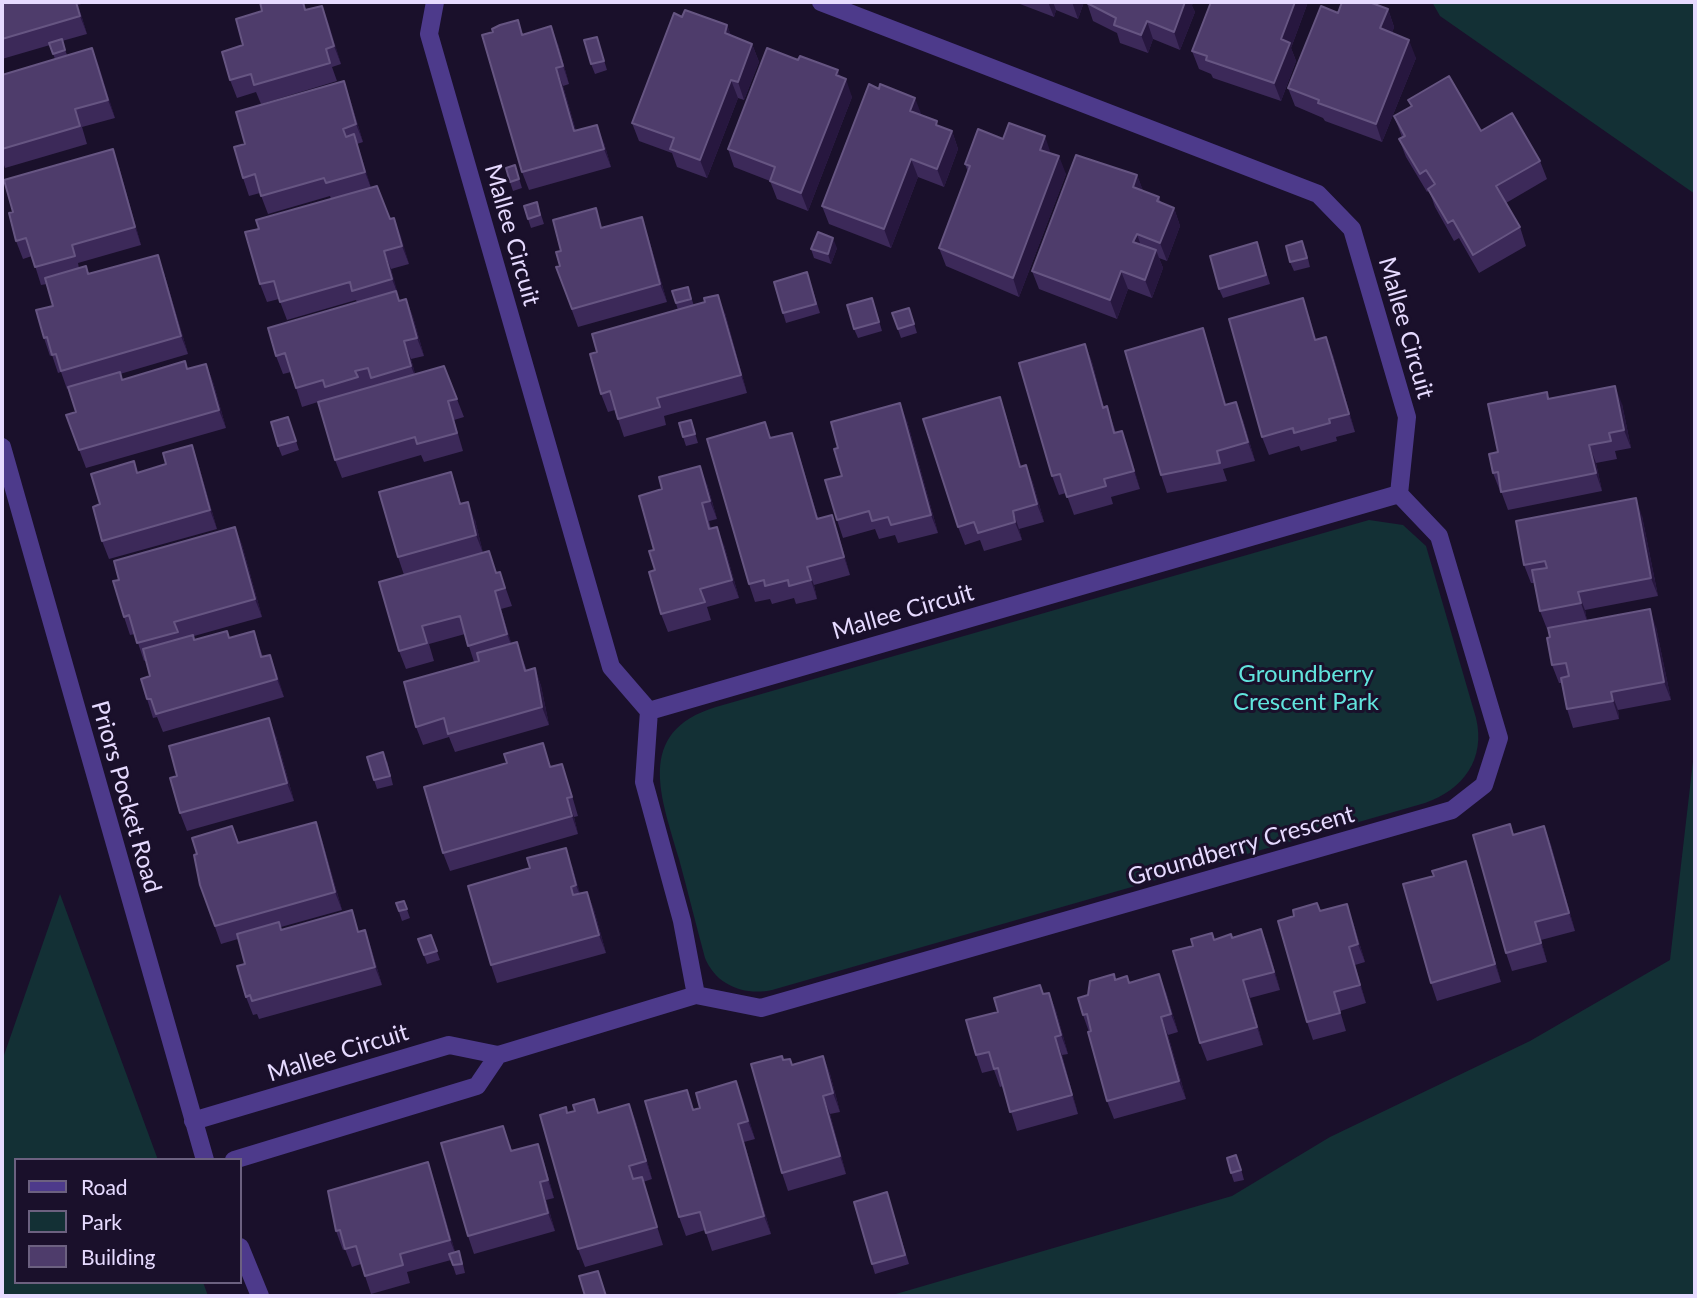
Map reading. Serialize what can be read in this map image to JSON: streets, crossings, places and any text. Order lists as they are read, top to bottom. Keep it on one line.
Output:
{"streets":{"street":["Mallee Circuit","Priors Pocket Road","Groundberry Crescent"]},"crossings":[["Mallee Circuit","Priors Pocket Road"],["Mallee Circuit","Groundberry Crescent"]],"parks":["Groundberry Crescent Park"],"legend":["Road","Park","Building"]}
